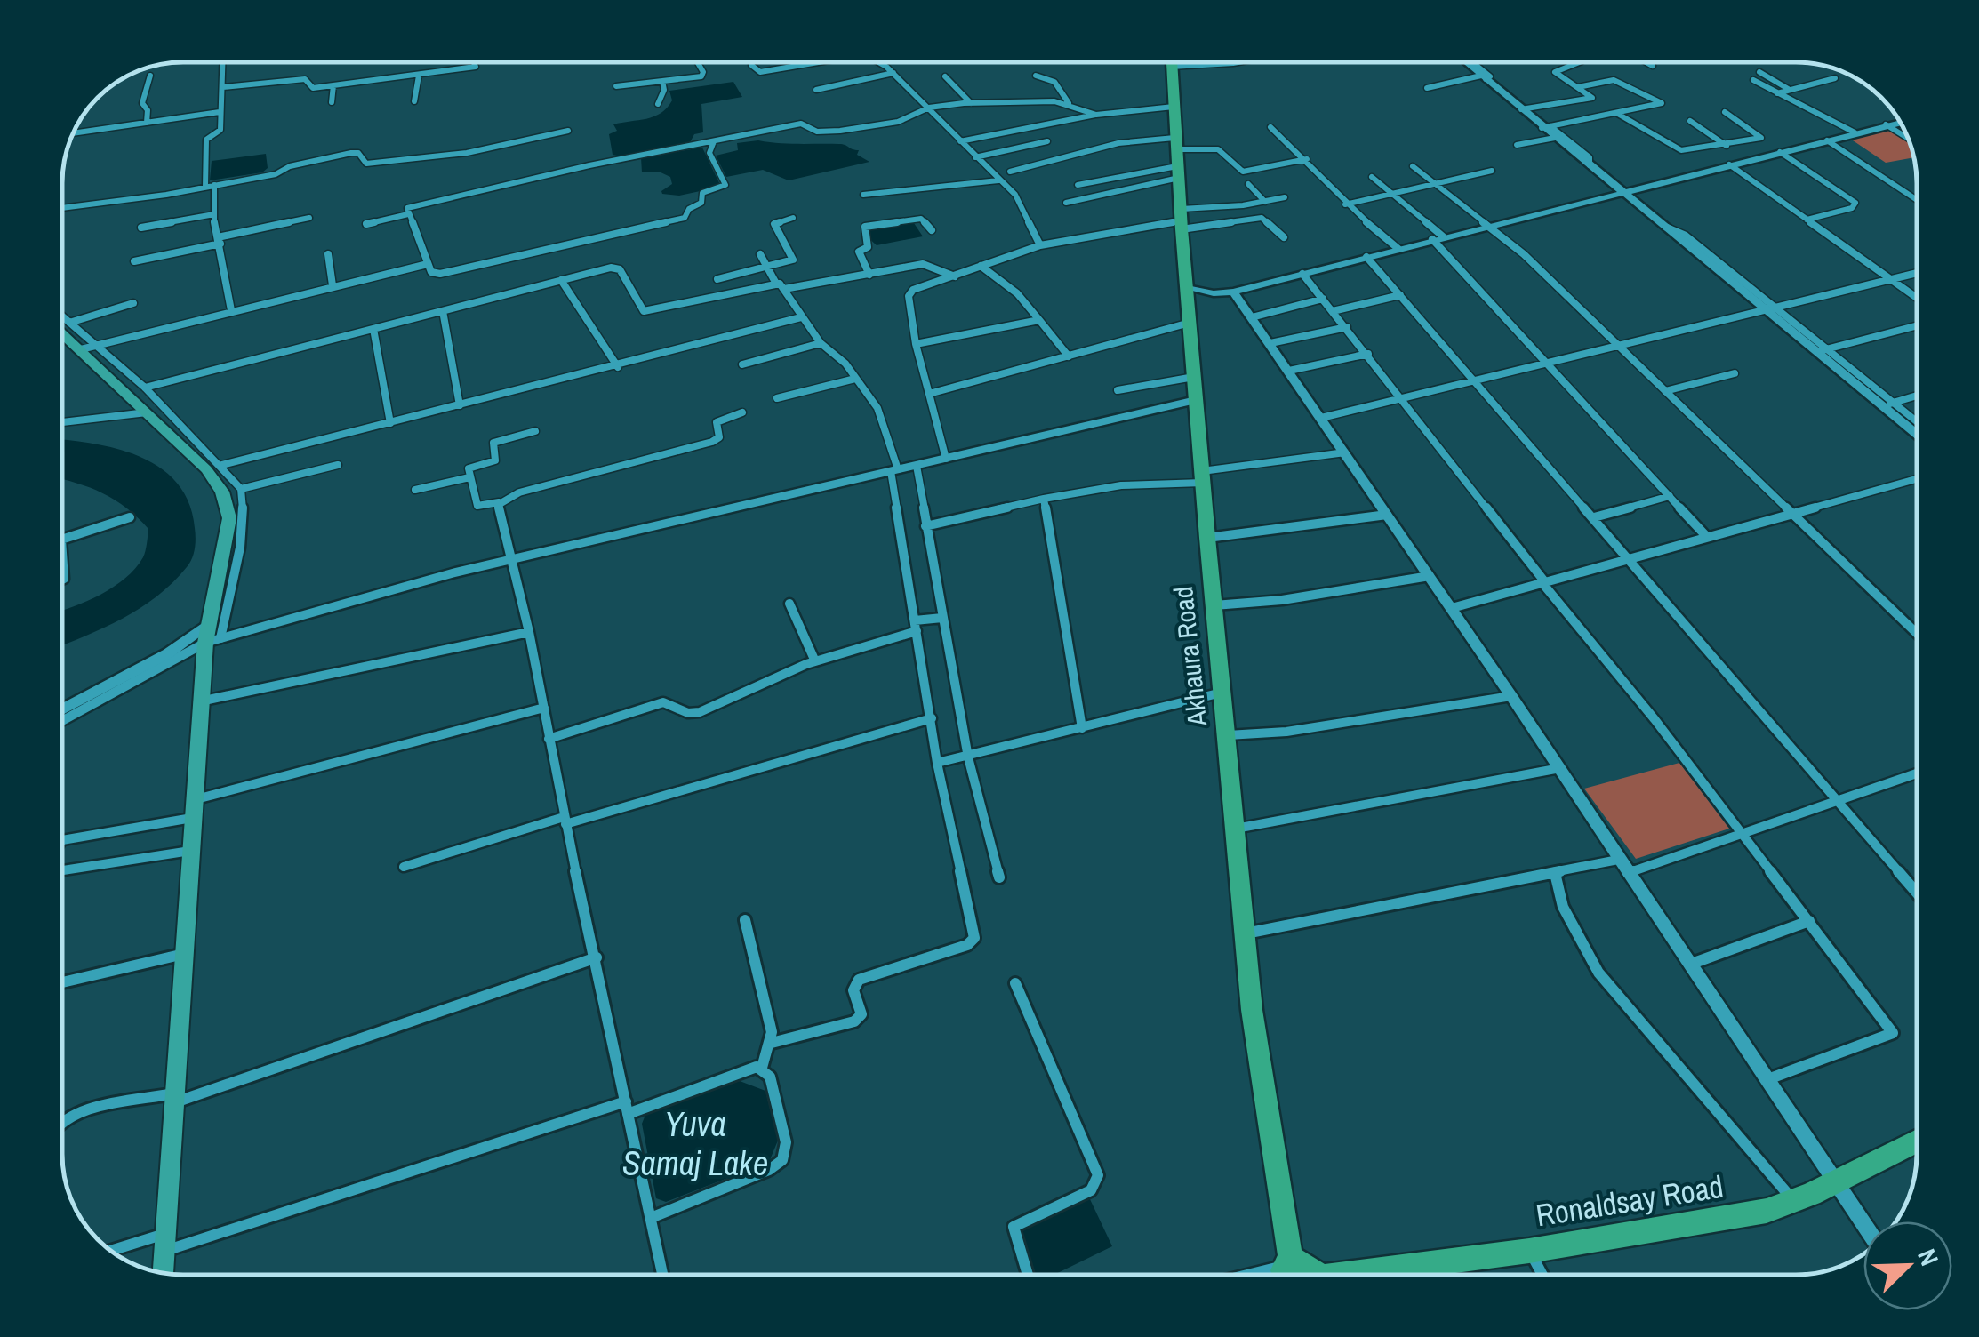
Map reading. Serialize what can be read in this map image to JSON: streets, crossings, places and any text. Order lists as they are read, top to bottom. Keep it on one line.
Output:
{"streets":{"main road":["Akhaura Road","Ronaldsay Road"]},"water":["Yuva Samaj Lake"],"north":"top right"}
